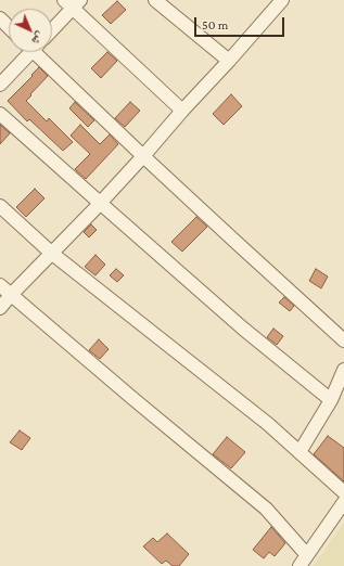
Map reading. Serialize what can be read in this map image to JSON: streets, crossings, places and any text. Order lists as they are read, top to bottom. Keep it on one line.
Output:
{"scale_bar":"50 m","north":"bottom right"}
